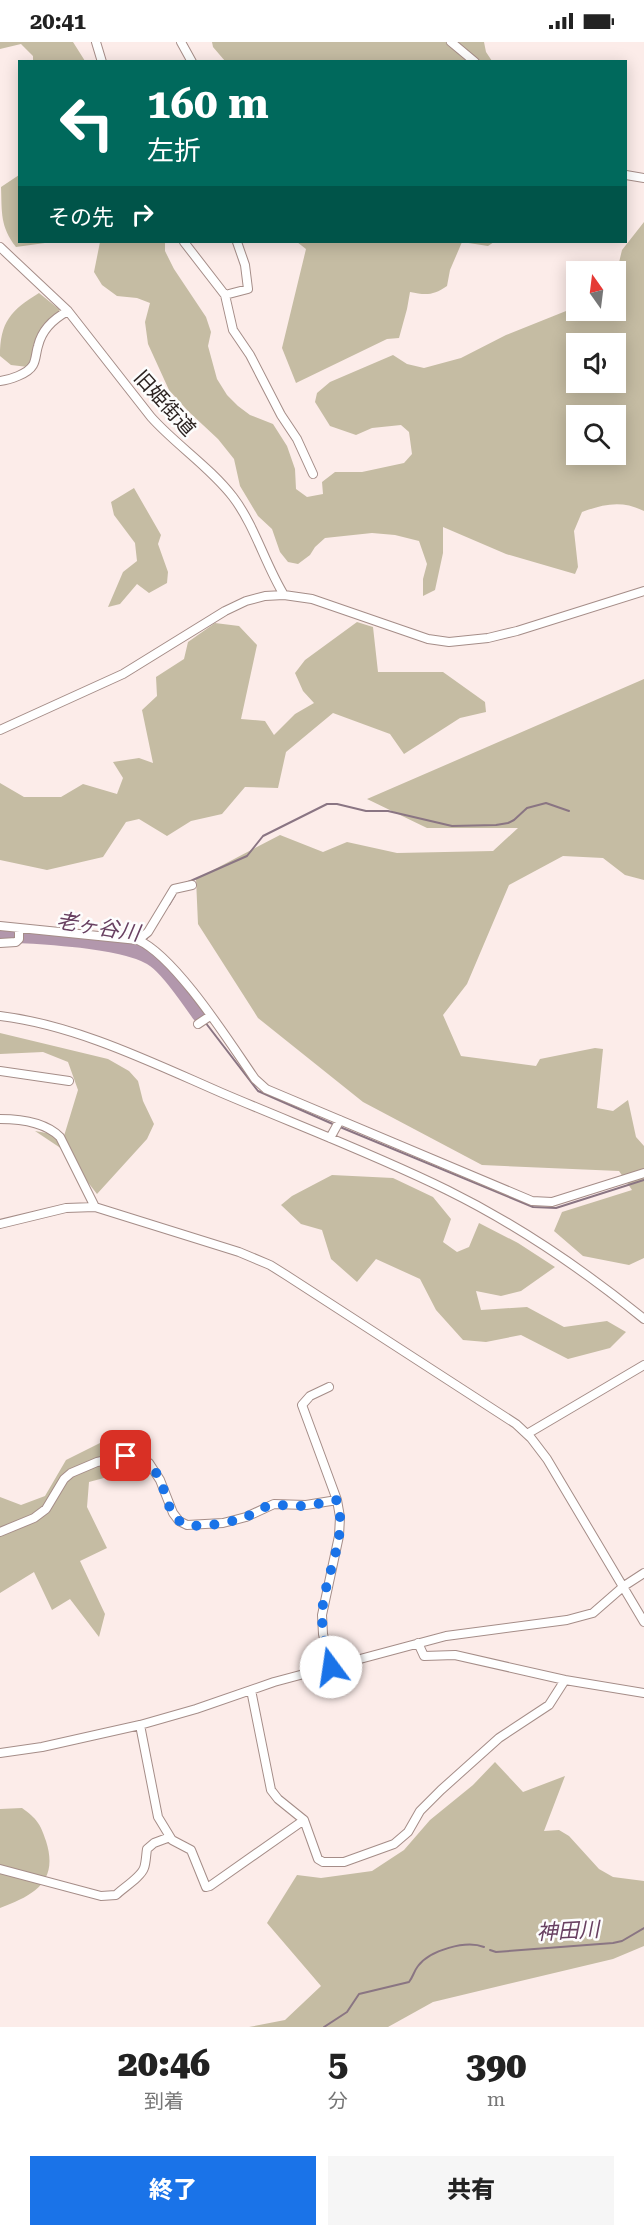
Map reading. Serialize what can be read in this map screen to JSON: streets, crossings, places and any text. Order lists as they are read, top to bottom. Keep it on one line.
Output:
{"streets":{"street":["旧姫街道"]},"water":["老ヶ谷川","神田川"],"north":"top","page":{"status":"20:41","turn":["160 m","左折"],"then":"その先","eta":["20:46","到着","5","分","390","m"],"buttons":["終了","共有"]}}
